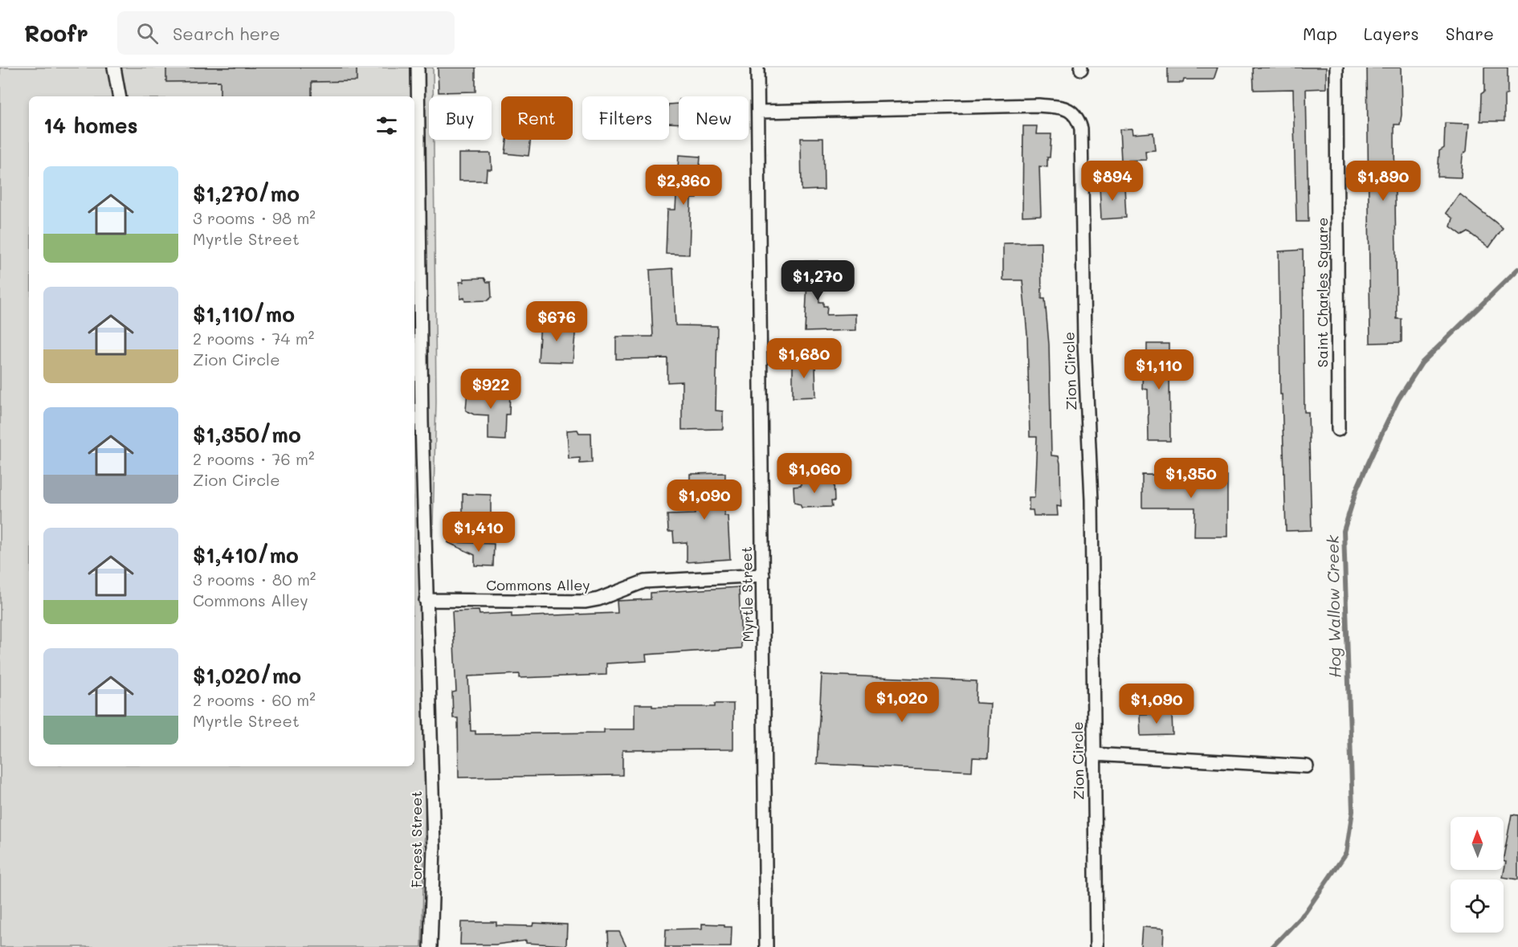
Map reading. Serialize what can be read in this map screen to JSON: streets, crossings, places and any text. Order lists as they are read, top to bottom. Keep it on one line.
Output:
{"streets":{"street":["Saint Charles Square","Zion Circle","Commons Alley","Myrtle Street","Forest Street"]},"crossings":[["Zion Circle","Myrtle Street"],["Commons Alley","Myrtle Street"],["Commons Alley","Forest Street"]],"water":["Hog Wallow Creek"],"north":"top","page":{"header":"Roofr","search":"Search here","nav":["Map","Layers","Share"],"chip":["Buy","Rent","Filters","New"],"heading":"14 homes","list":[{"name":"$1,270/mo","note":"3 rooms · 98 m² · Myrtle Street"},{"name":"$1,110/mo","note":"2 rooms · 74 m² · Zion Circle"},{"name":"$1,350/mo","note":"2 rooms · 76 m² · Zion Circle"},{"name":"$1,410/mo","note":"3 rooms · 80 m² · Commons Alley"},{"name":"$1,020/mo","note":"2 rooms · 60 m² · Myrtle Street"}],"price":["$894","$1,890","$2,360","$1,270","$676","$1,680","$1,110","$922","$1,060","$1,350","$1,090","$1,410","$1,020","$1,090"]}}
